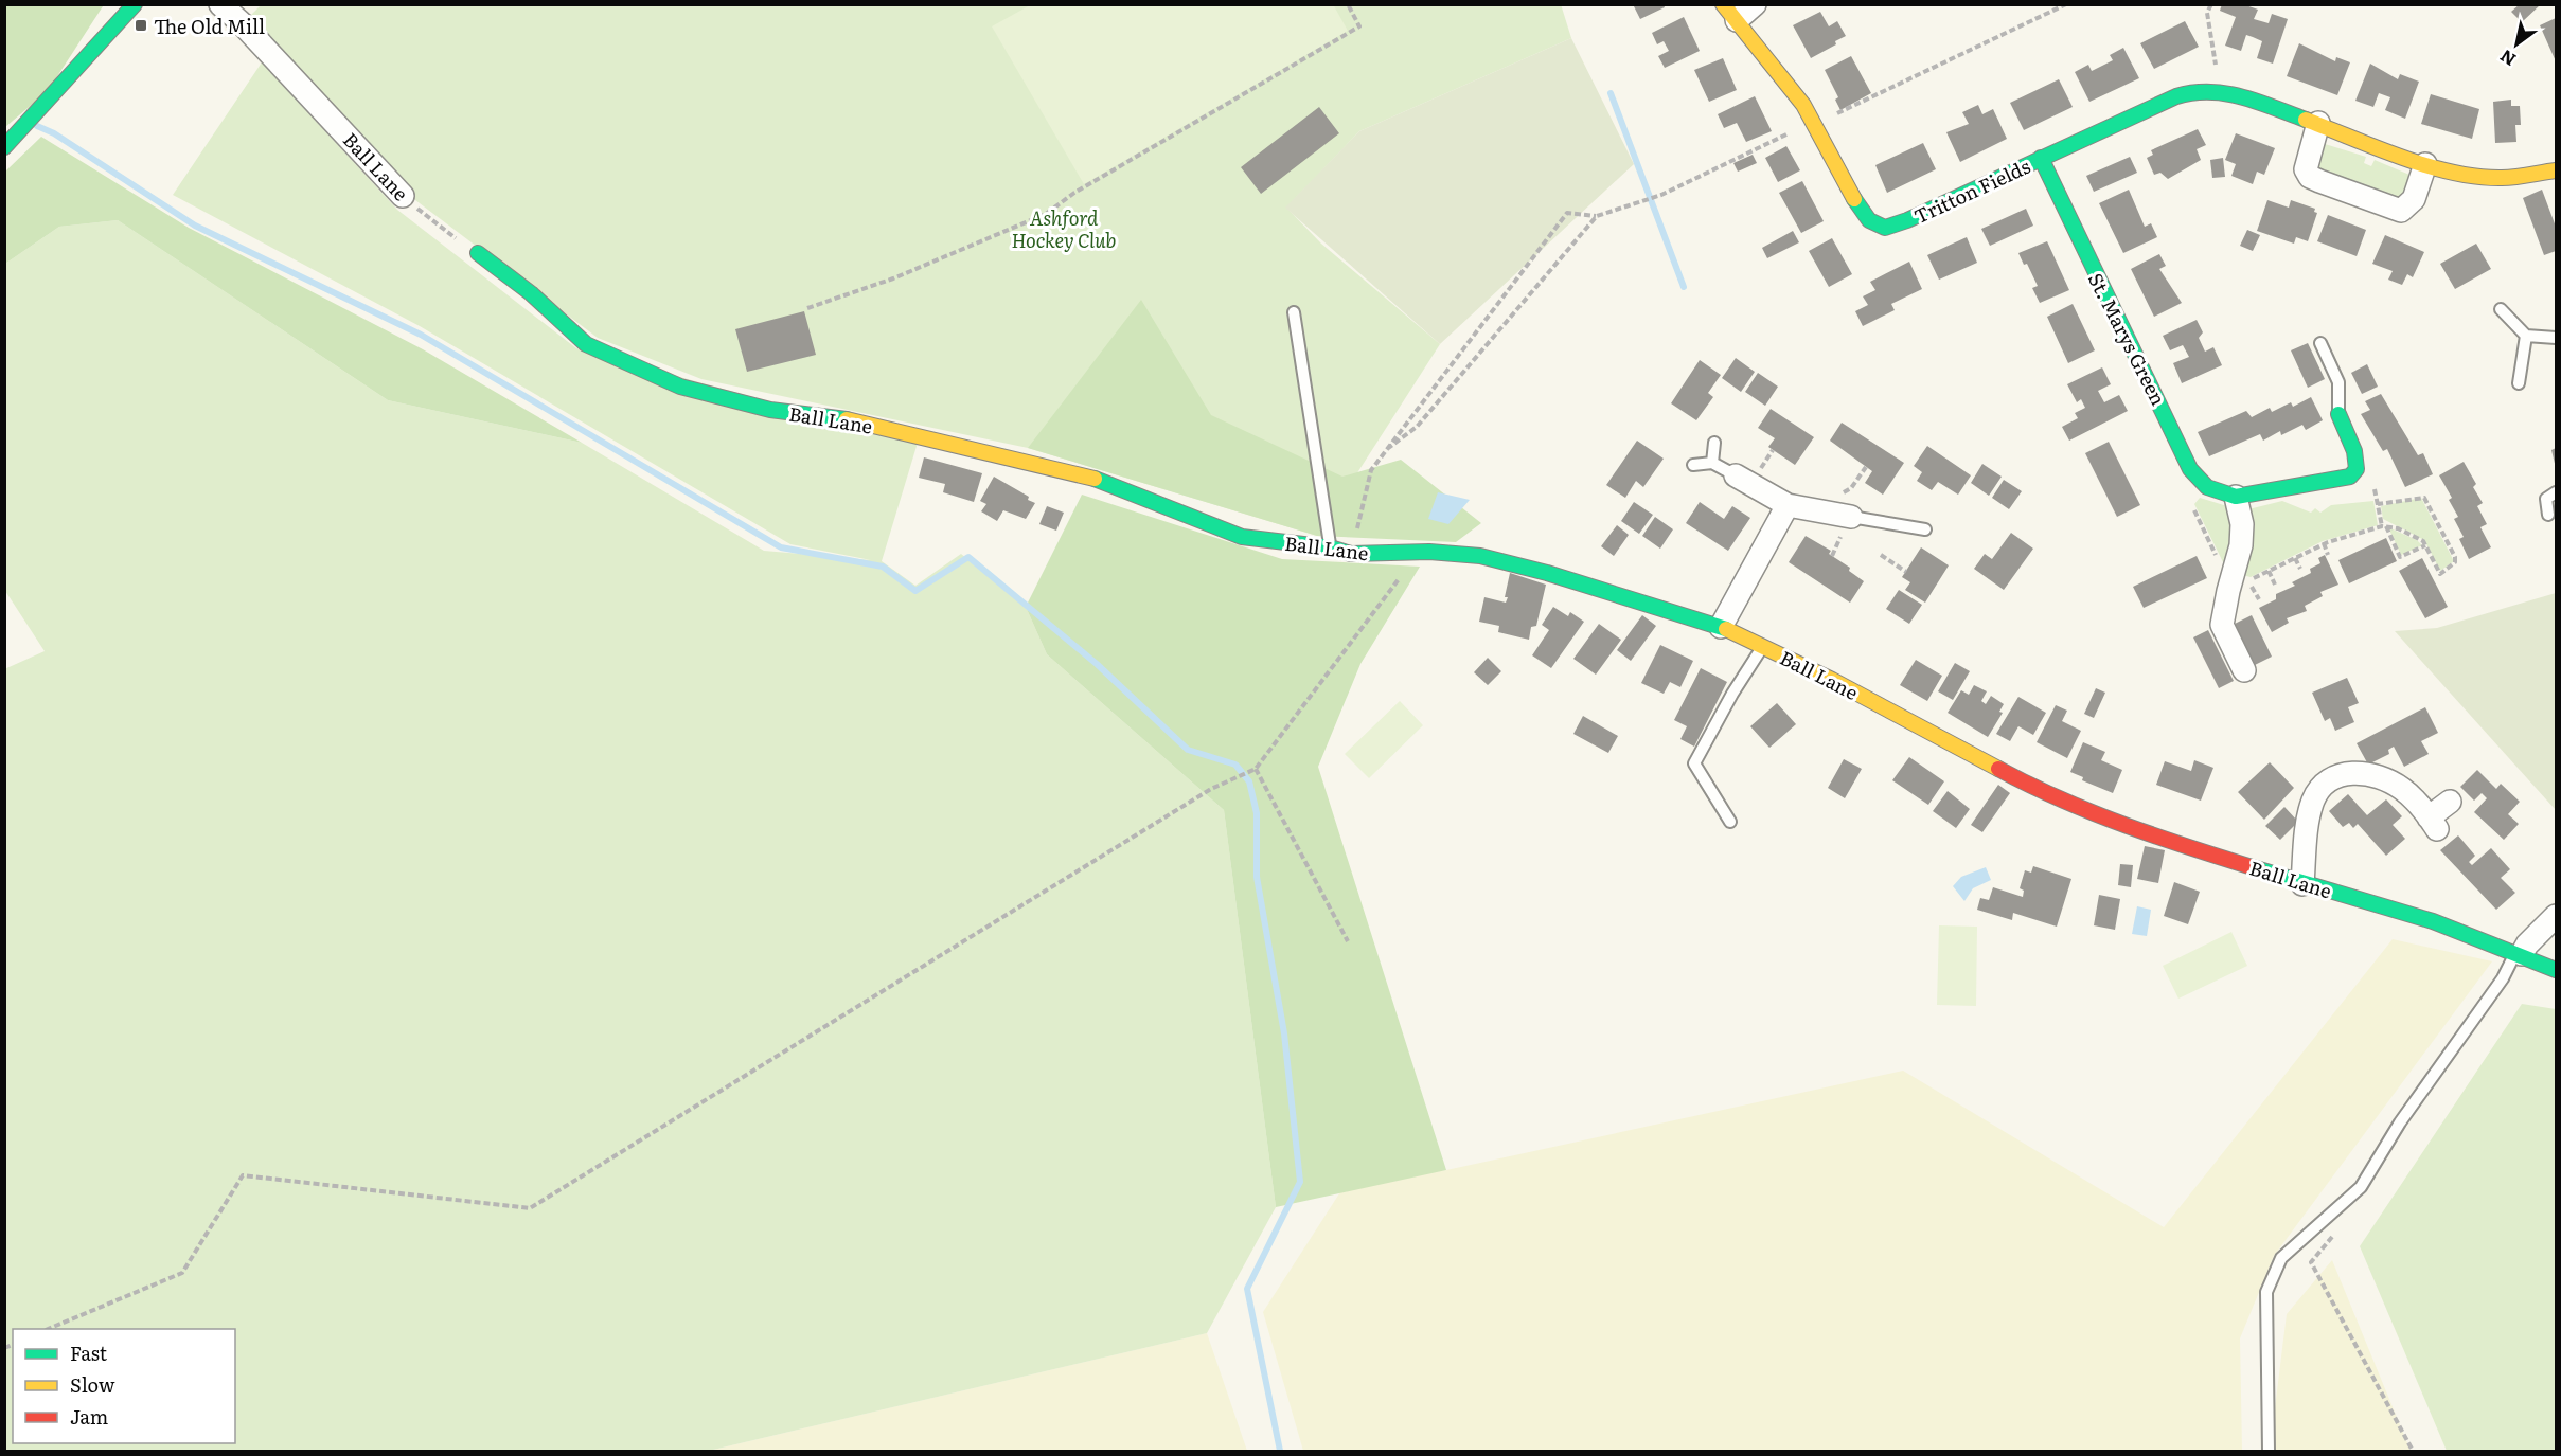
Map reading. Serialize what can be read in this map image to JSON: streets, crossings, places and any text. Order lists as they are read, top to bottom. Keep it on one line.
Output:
{"streets":{"main road":["Ball Lane","Tritton Fields","St. Marys Green"]},"crossings":[["Tritton Fields","St. Marys Green"]],"parks":["Ashford Hockey Club"],"places":{"transit":["The Old Mill"]},"legend":["Fast","Slow","Jam"],"north":"bottom left"}
